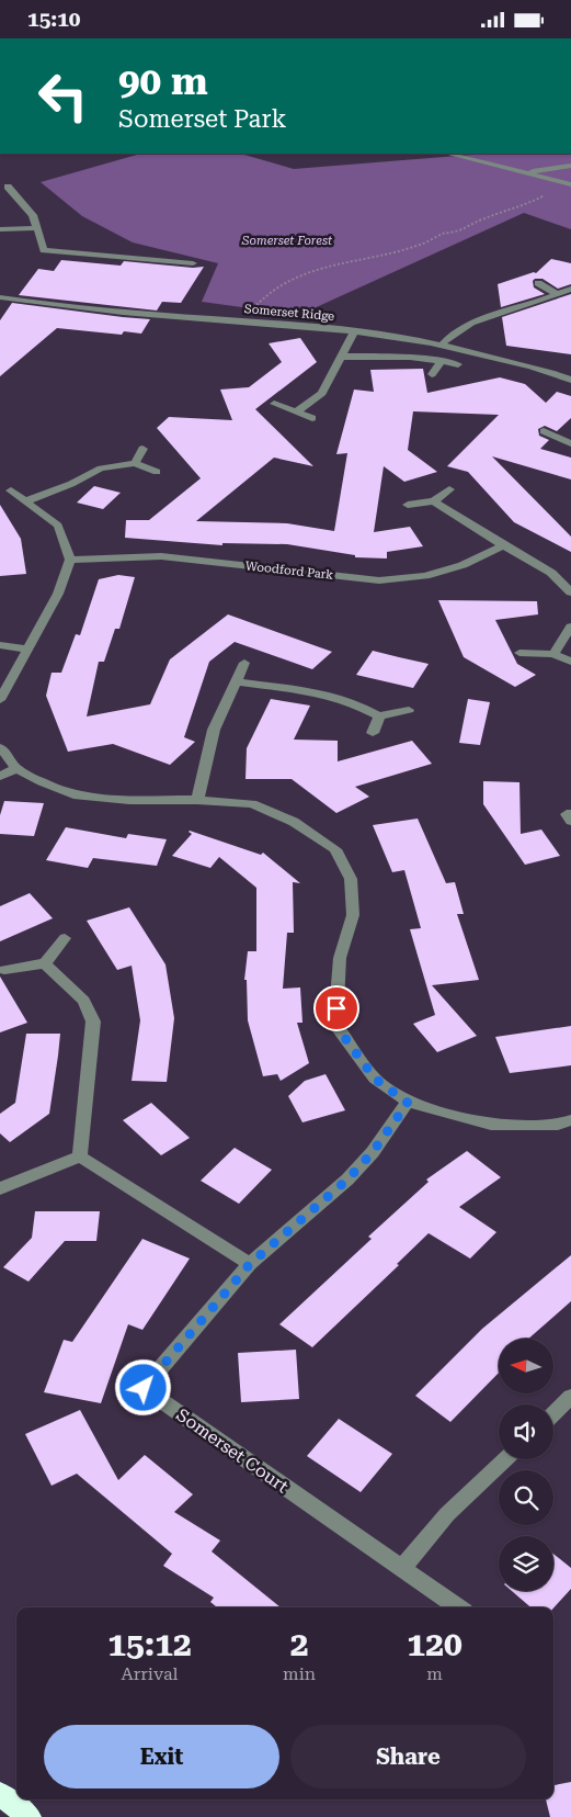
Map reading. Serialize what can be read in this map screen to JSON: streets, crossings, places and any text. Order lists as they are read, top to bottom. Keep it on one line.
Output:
{"streets":{"street":["Somerset Ridge","Woodford Park","Somerset Court"]},"parks":["Somerset Forest"],"north":"left","page":{"status":"15:10","turn":["90 m","Somerset Park"],"eta":["15:12","Arrival","2","min","120","m"],"buttons":["Exit","Share"]}}
